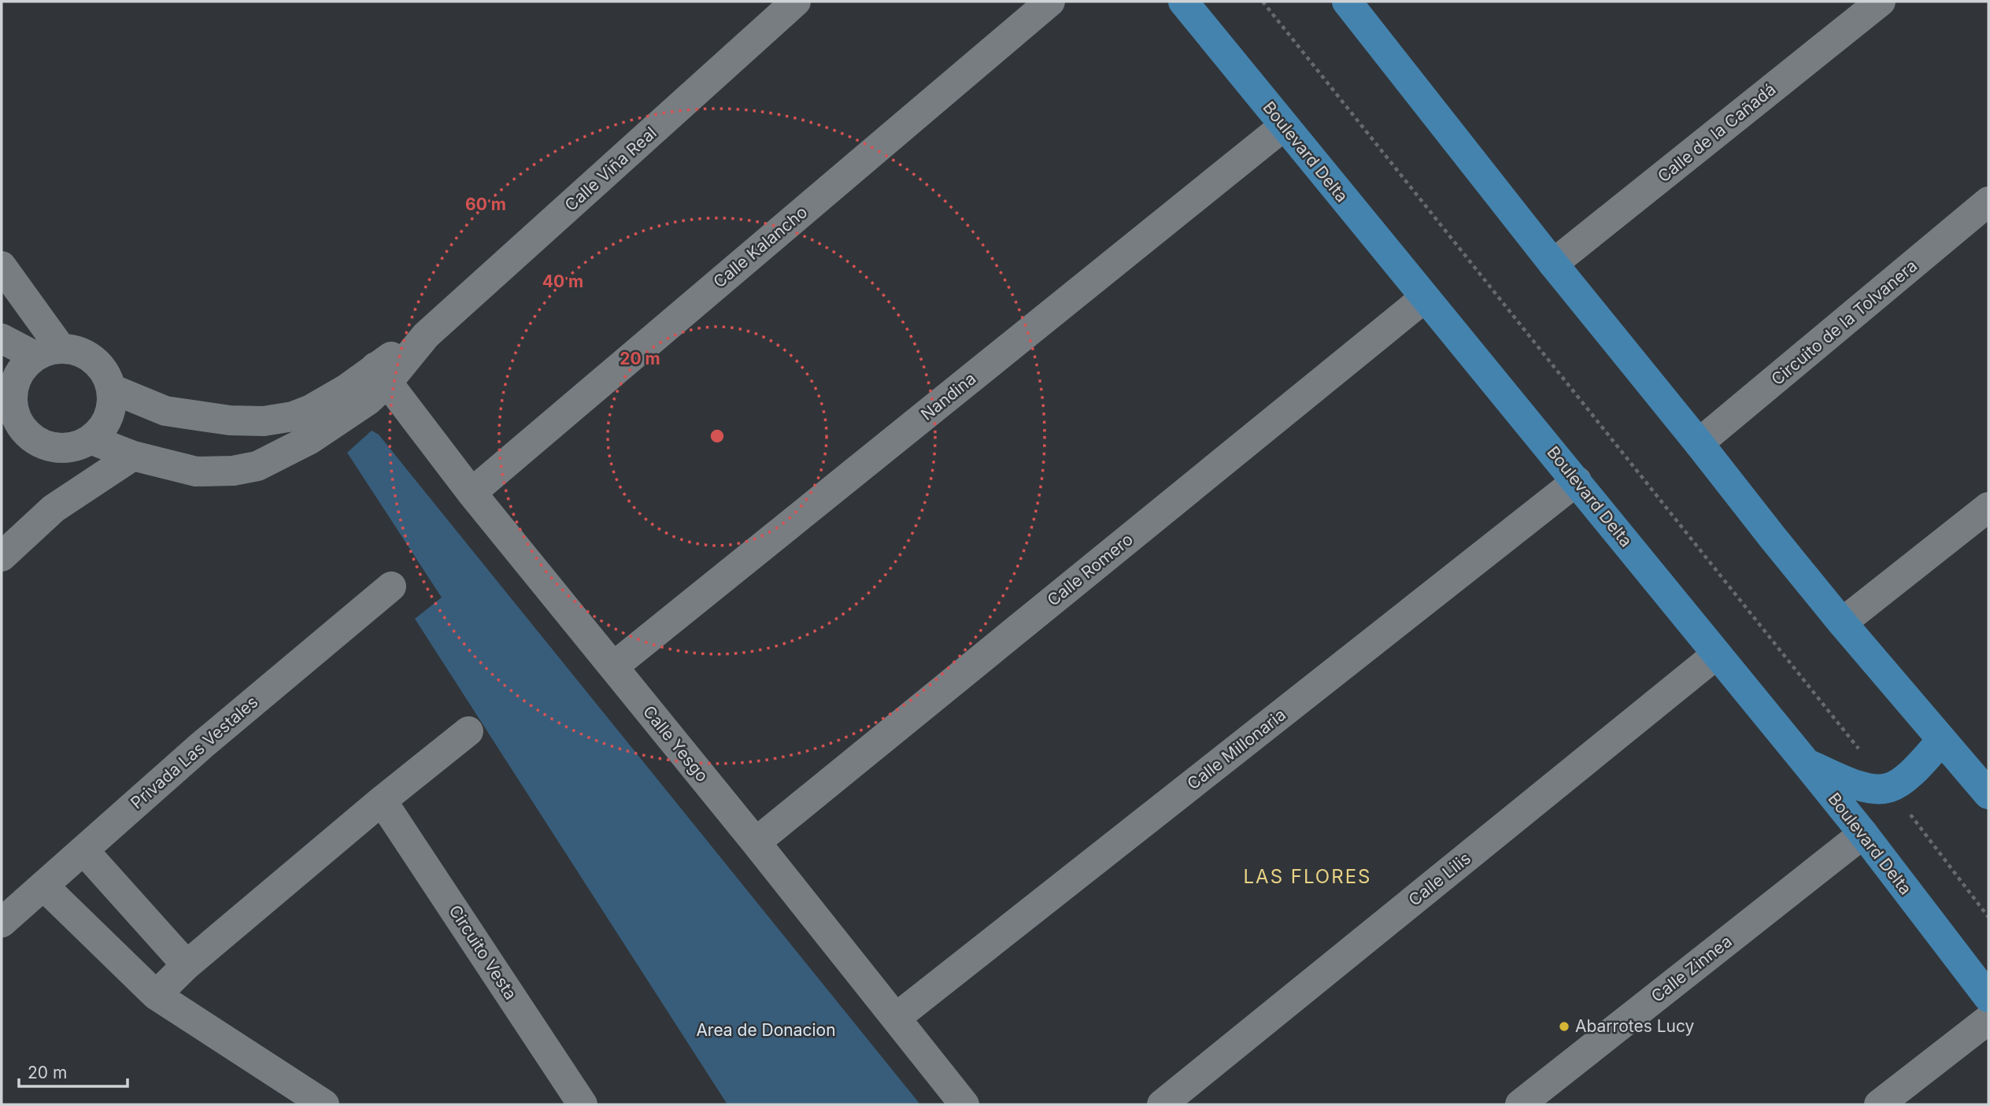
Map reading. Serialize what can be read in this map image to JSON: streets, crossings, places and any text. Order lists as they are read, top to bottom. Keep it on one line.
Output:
{"streets":{"main road":["Boulevard Delta"],"street":["Calle de la Cañadá","Calle Viña Real","Calle Kalancho","Circuito de la Tolvanera","Nandina","Calle Romero","Calle Yesgo","Calle Millonaria","Privada Las Vestales","Calle Lilis","Circuito Vesta","Calle Zinnea"]},"crossings":[["Boulevard Delta","Nandina"],["Boulevard Delta","Calle Romero"],["Boulevard Delta","Calle Millonaria"],["Boulevard Delta","Calle Lilis"],["Boulevard Delta","Calle Zinnea"],["Calle Viña Real","Calle Yesgo"],["Calle Kalancho","Calle Yesgo"],["Nandina","Calle Yesgo"],["Calle Romero","Calle Yesgo"],["Calle Yesgo","Calle Millonaria"]],"districts":["LAS FLORES"],"parks":["Area de Donacion"],"places":["Abarrotes Lucy"],"scale_bar":"20 m","rings":["60 m","40 m","20 m"]}
